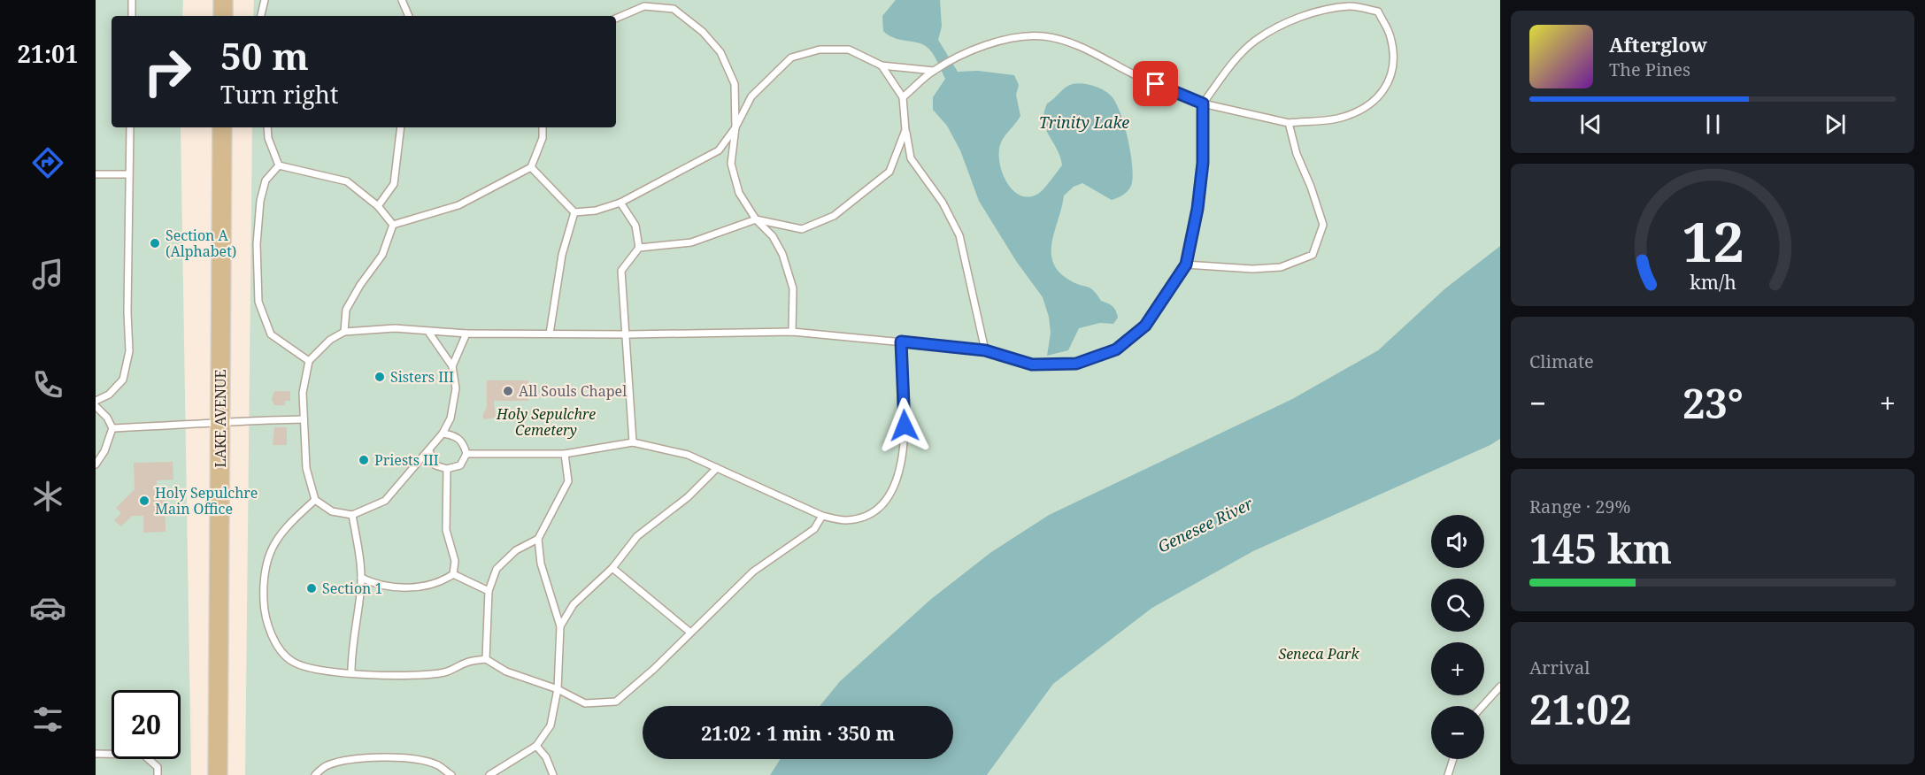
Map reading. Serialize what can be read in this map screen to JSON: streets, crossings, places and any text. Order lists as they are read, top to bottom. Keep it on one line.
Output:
{"streets":{"main road":["LAKE AVENUE"]},"water":["Trinity Lake","Genesee River"],"parks":["Holy Sepulchre Cemetery","Seneca Park"],"places":["Section A (Alphabet)","Sisters III","All Souls Chapel","Priests III","Holy Sepulchre Main Office","Section 1"],"page":{"tabs":"21:01","turn":["50 m","Turn right"],"song":["Afterglow","The Pines"],"tile":["Climate",["Range · 29%","145 km"],["Arrival","21:02"]],"heat":["−","23°","+"],"map_buttons":["+","−"],"limit":"20","trip":"21:02 · 1 min · 350 m","gauge":["12","km/h"]}}
